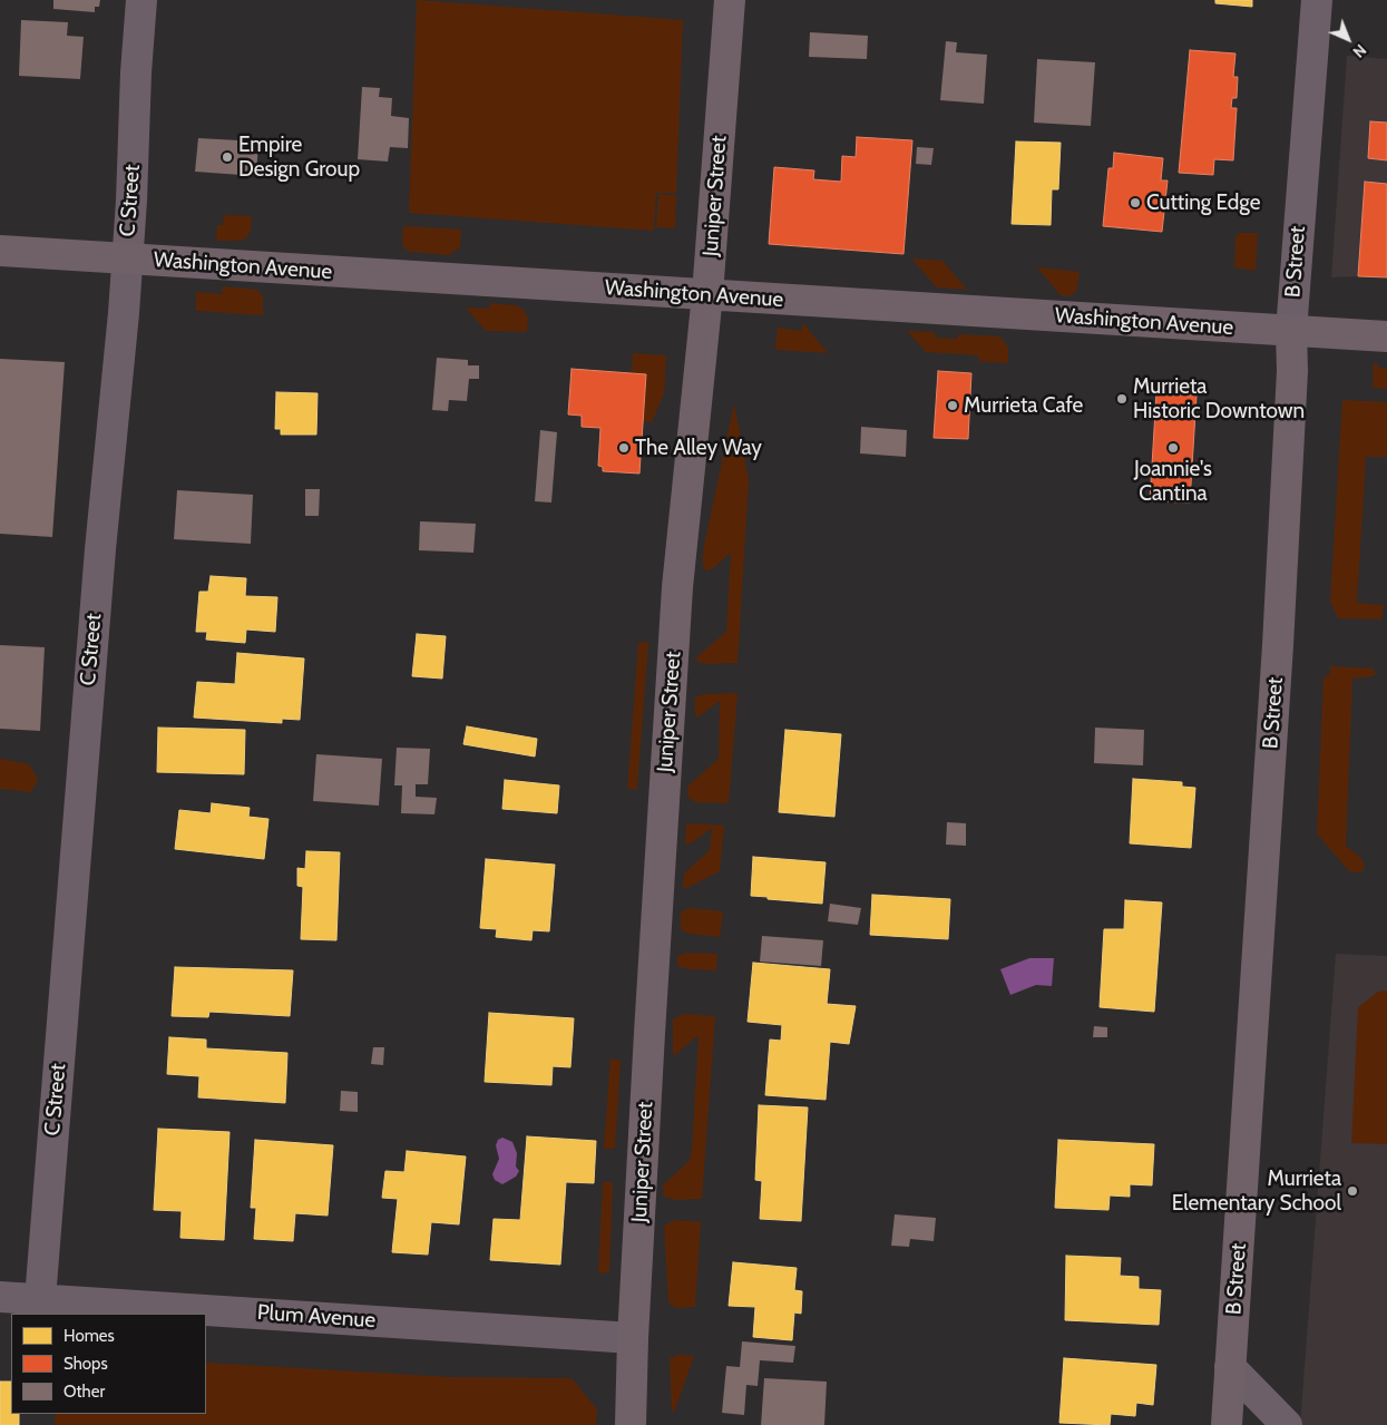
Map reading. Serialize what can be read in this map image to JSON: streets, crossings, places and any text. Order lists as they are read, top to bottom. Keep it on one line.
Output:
{"streets":{"street":["Juniper Street","C Street","B Street","Washington Avenue","Plum Avenue"]},"crossings":[["Juniper Street","Washington Avenue"],["Juniper Street","Plum Avenue"],["C Street","Washington Avenue"],["C Street","Plum Avenue"],["B Street","Washington Avenue"]],"places":["Empire Design Group","Cutting Edge","Murrieta Historic Downtown","Murrieta Cafe","The Alley Way","Joannie's Cantina","Murrieta Elementary School"],"legend":["Homes","Shops","Other"],"north":"bottom right"}
